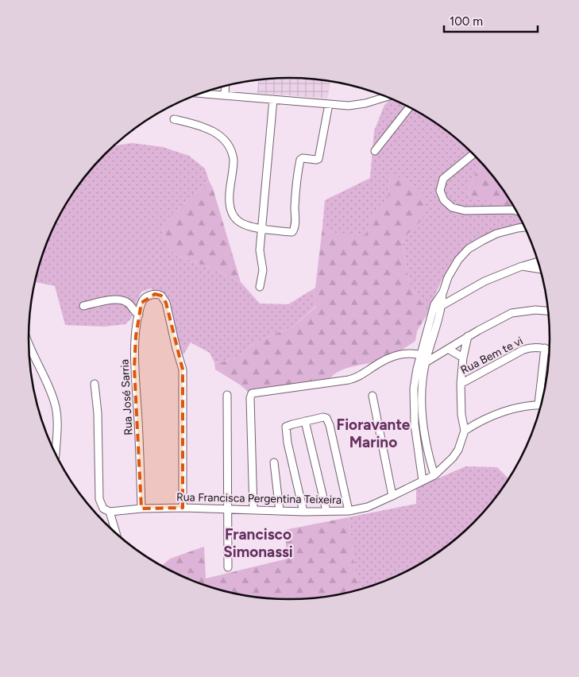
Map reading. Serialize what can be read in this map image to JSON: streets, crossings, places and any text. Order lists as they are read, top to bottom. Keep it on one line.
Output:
{"streets":{"street":["Rua Bem te vi","Rua José Sarria","Rua Francisca Pergentina Teixeira"]},"crossings":[["Rua José Sarria","Rua Francisca Pergentina Teixeira"]],"districts":["Fioravante Marino","Francisco Simonassi"],"scale_bar":"100 m"}
